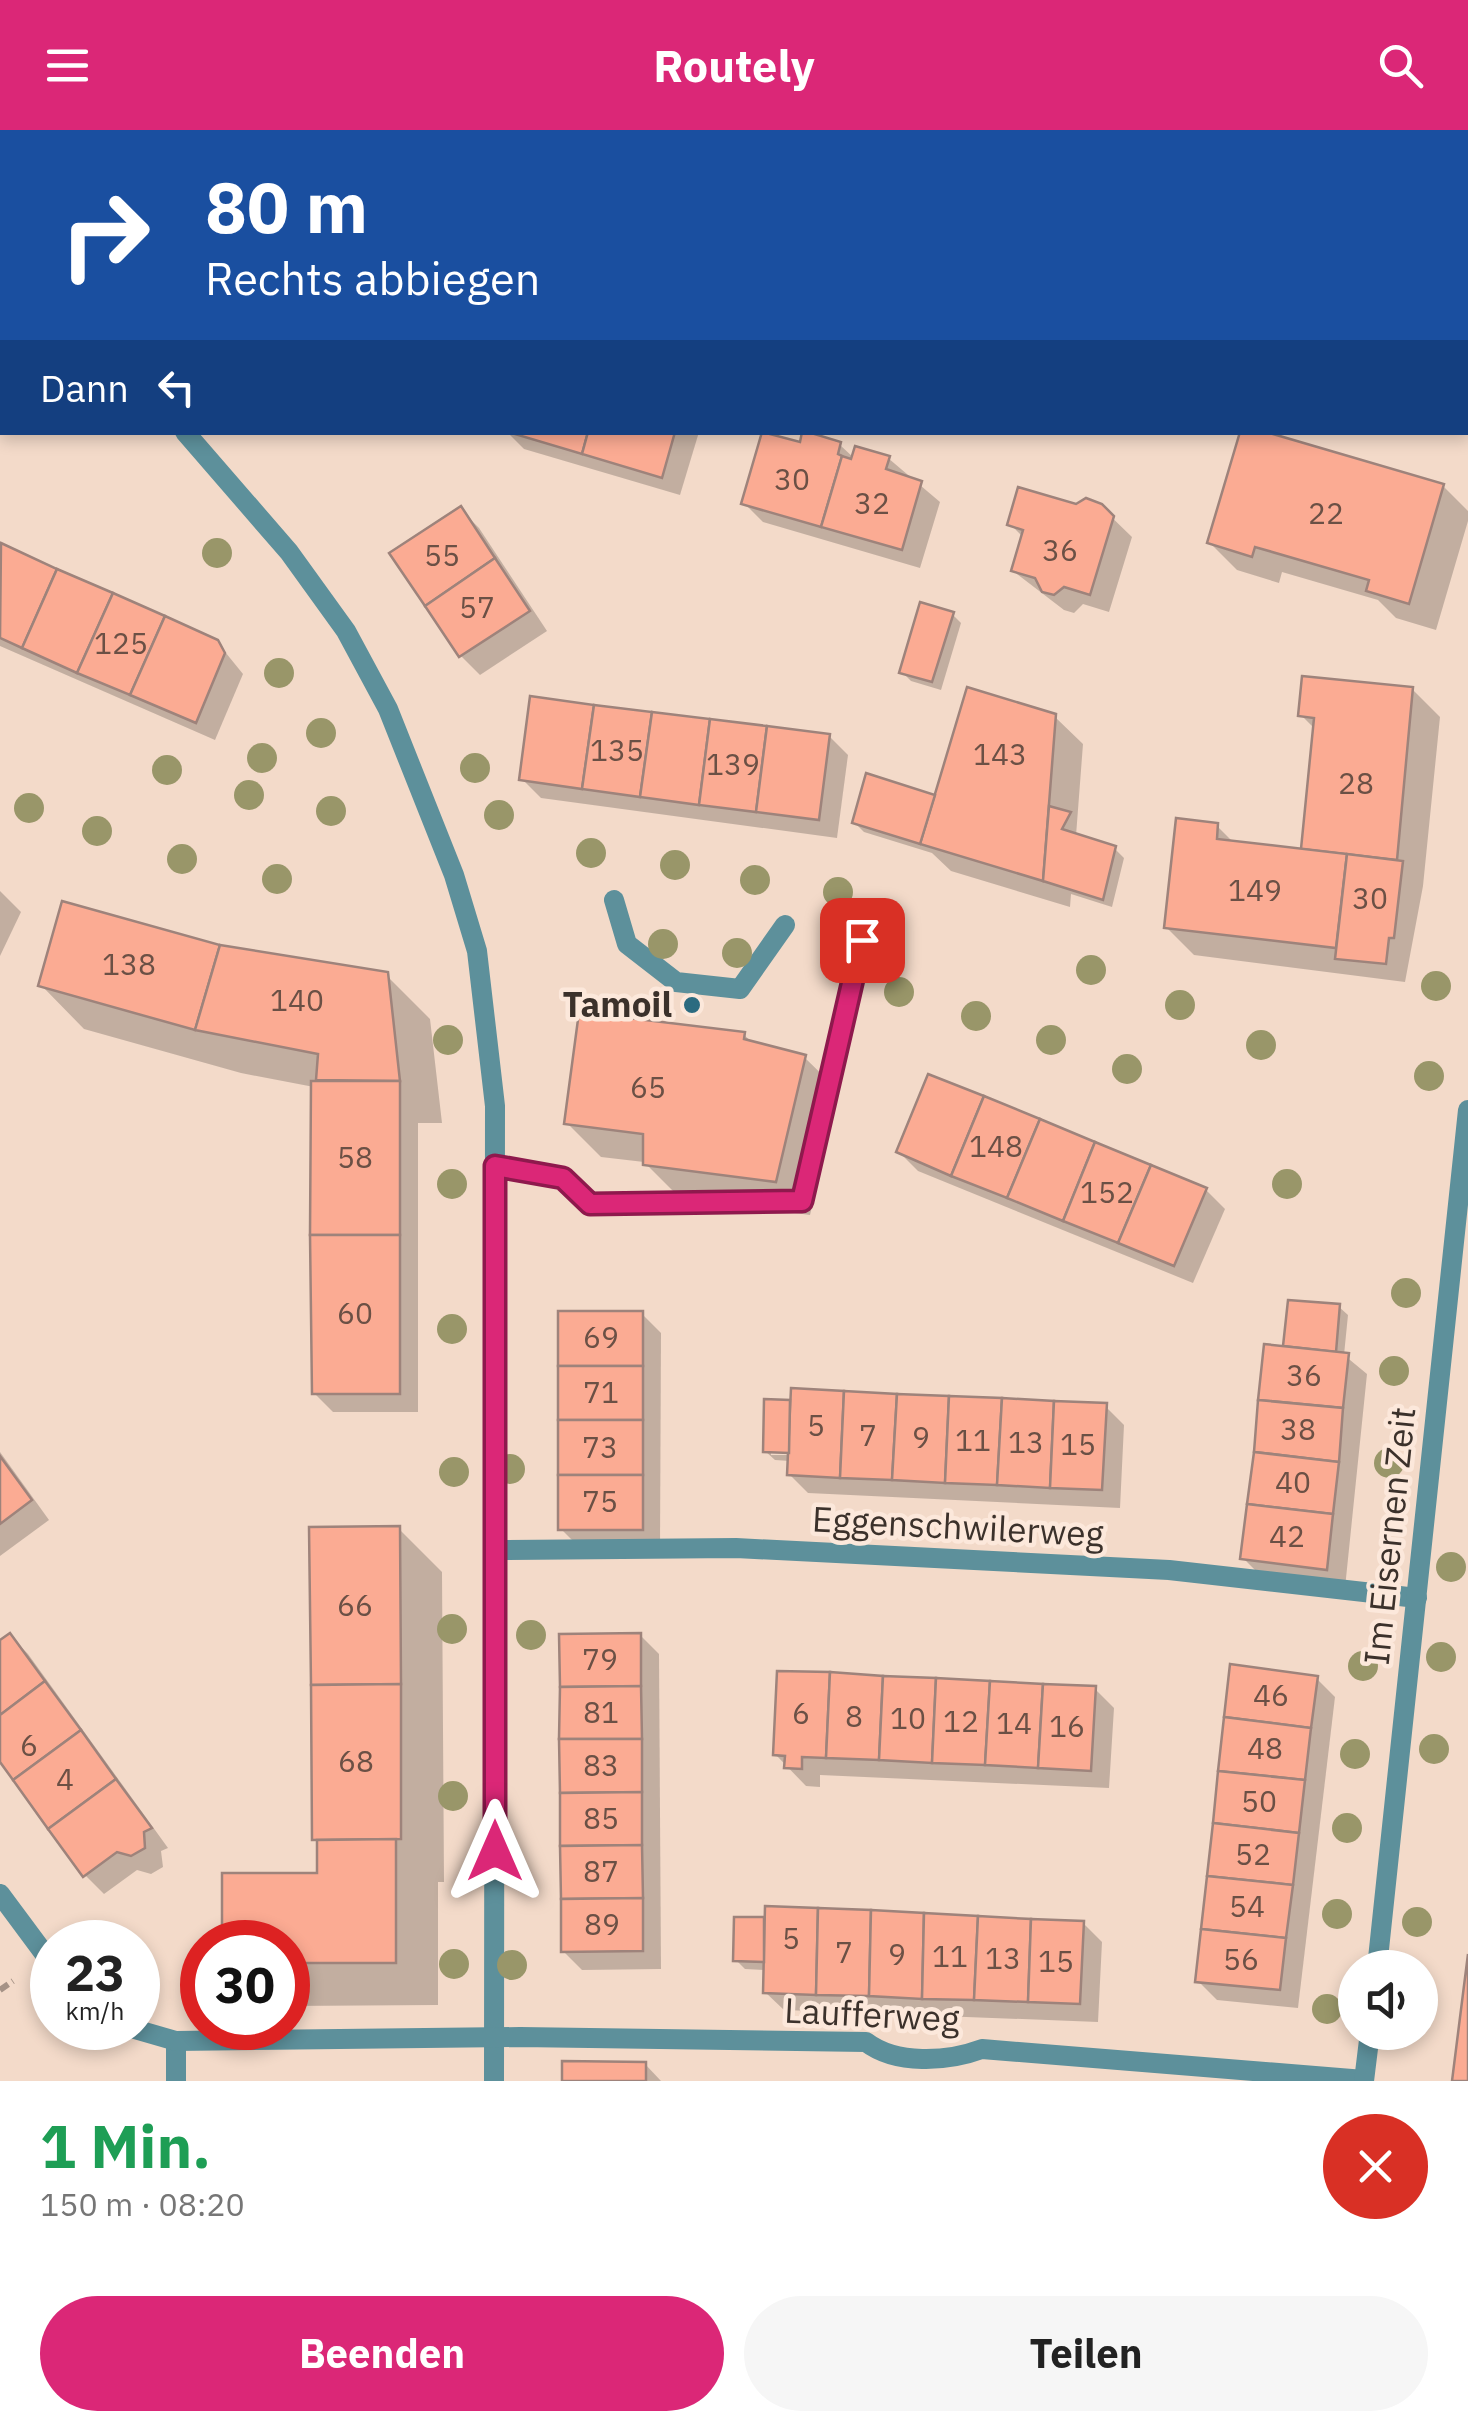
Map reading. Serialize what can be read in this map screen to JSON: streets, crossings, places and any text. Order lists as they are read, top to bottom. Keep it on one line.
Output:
{"streets":{"street":["Eggenschwilerweg","Im Eisernen Zeit","Laufferweg"]},"crossings":[["Eggenschwilerweg","Im Eisernen Zeit"]],"places":["Tamoil"],"house_numbers":["30","32","22","36","55","57","125","135","143","139","28","149","30","138","140","65","148","58","152","60","69","36","71","5","38","7","9","11","13","15","73","40","75","42","66","79","46","81","6","8","10","12","14","16","6","48","68","83","4","50","85","52","87","54","89","5","7","9","11","13","56","15"],"page":{"header":"Routely","turn":["80 m","Rechts abbiegen"],"then":"Dann","speed":"23 km/h","limit":"30","heading":["1 Min.","150 m · 08:20"],"buttons":["Beenden","Teilen"]}}
